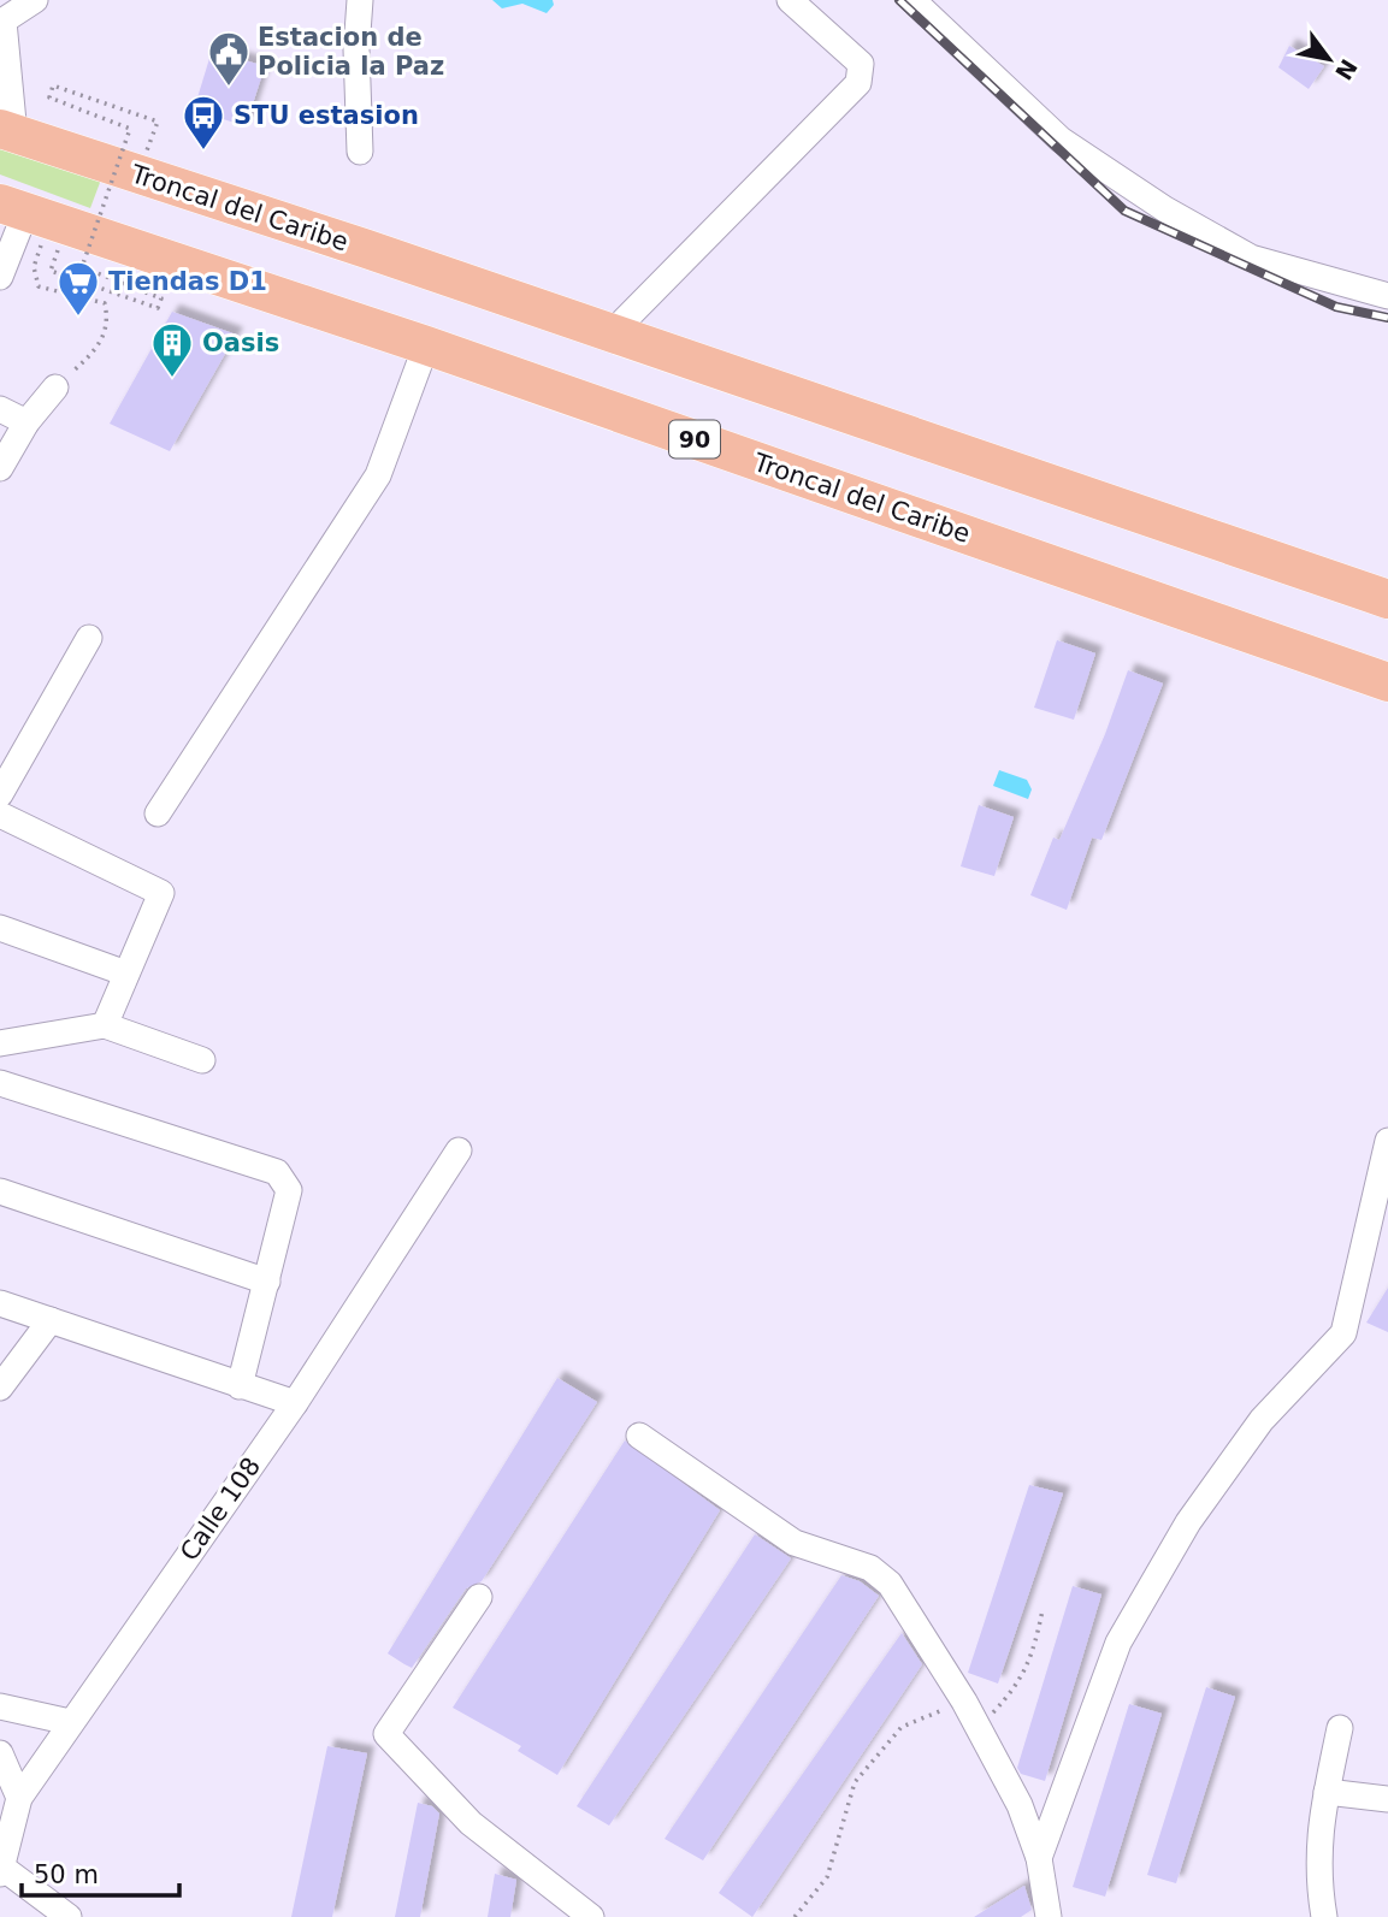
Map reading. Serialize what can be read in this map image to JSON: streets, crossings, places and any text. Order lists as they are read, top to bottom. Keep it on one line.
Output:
{"streets":{"highway":["Troncal del Caribe","90"],"street":["Calle 108"]},"places":{"public building":["Estacion de Policia la Paz"],"bus stop":["STU estasion"],"supermarket":["Tiendas D1"],"building":["Oasis"]},"scale_bar":"50 m","north":"bottom right"}
